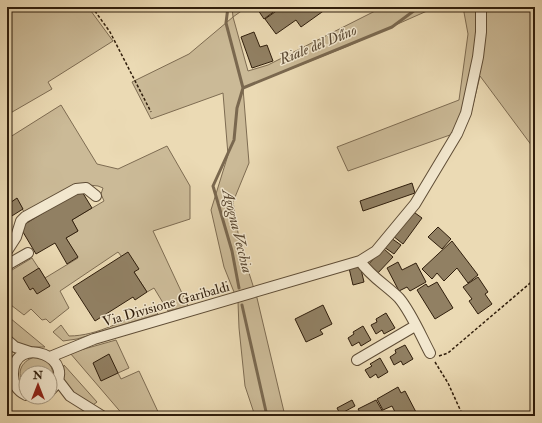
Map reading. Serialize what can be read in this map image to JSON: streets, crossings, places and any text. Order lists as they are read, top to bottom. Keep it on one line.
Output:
{"streets":{"street":["Via Divisione Garibaldi"]},"water":["Riale del Dűno","Agogna Vecchia"],"north":"top"}
